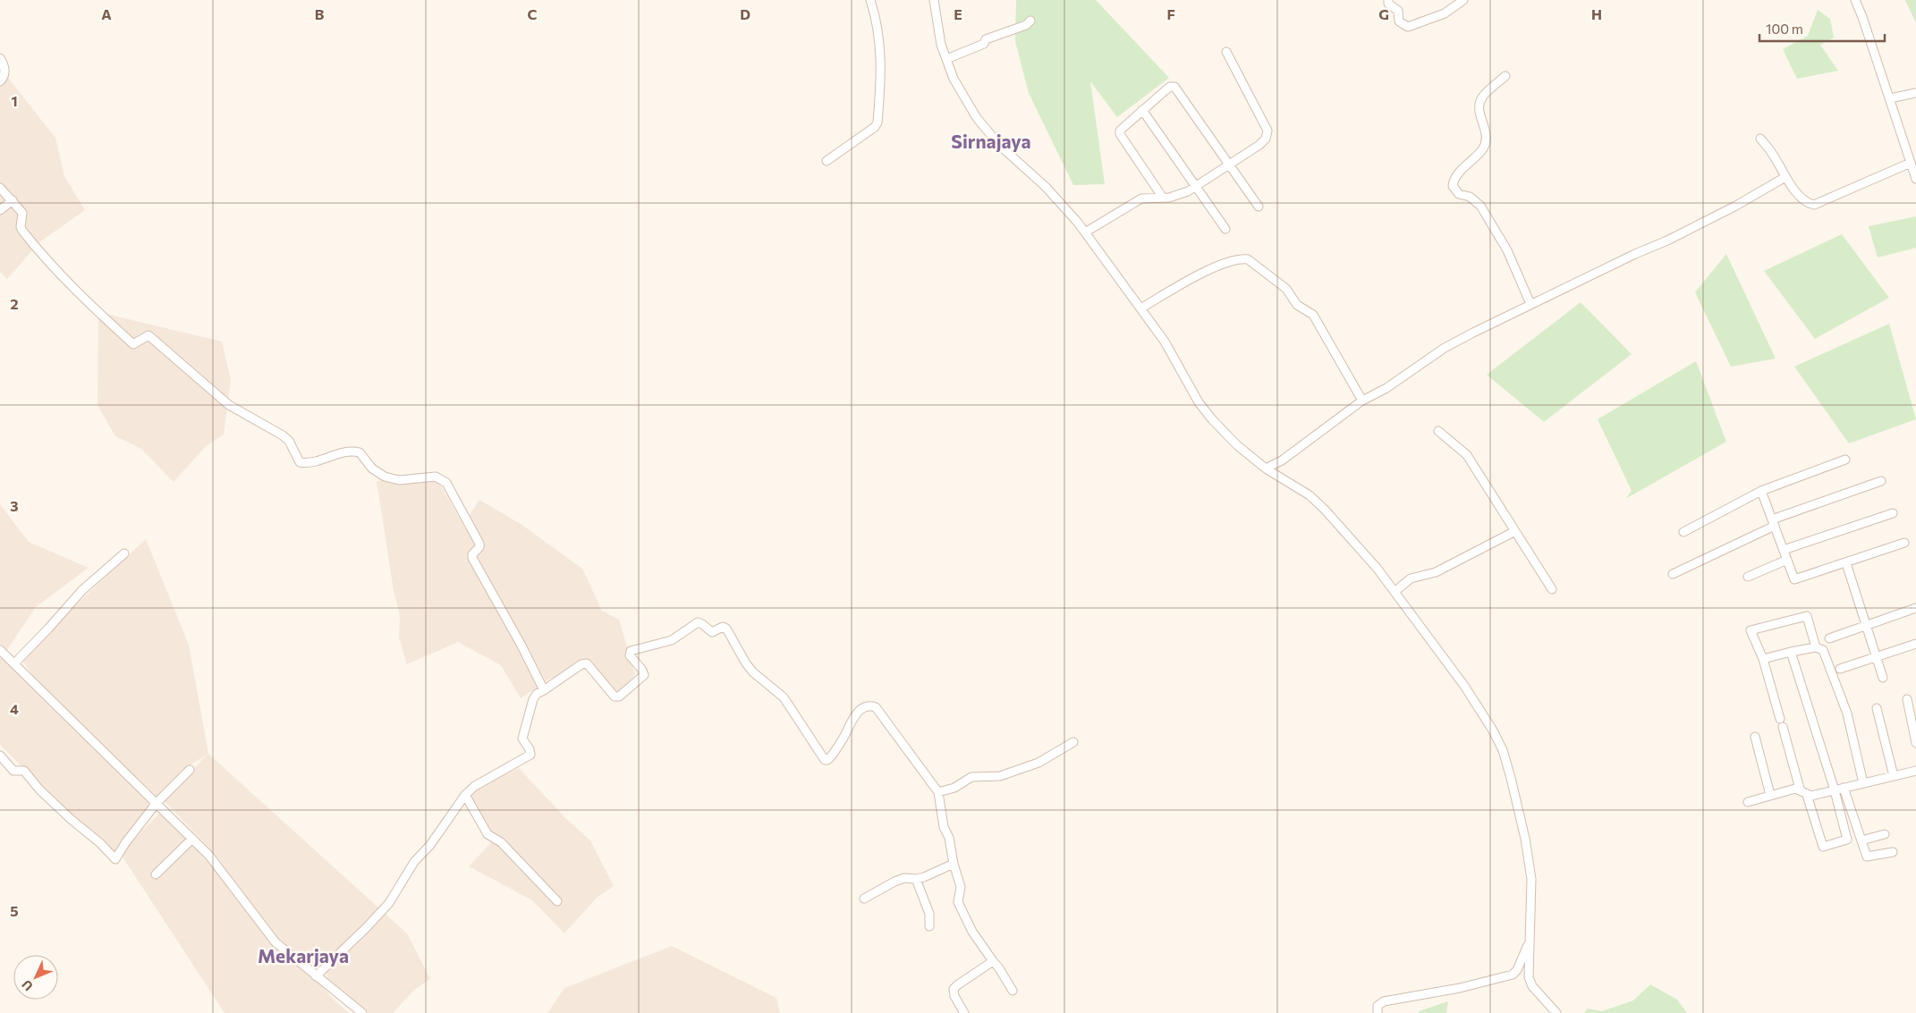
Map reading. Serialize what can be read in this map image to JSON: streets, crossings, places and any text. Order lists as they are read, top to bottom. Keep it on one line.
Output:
{"districts":["Sirnajaya","Mekarjaya"],"scale_bar":"100 m","north":"bottom left","grid":{"columns":["A","B","C","D","E","F","G","H"],"rows":["1","2","3","4","5"]}}
